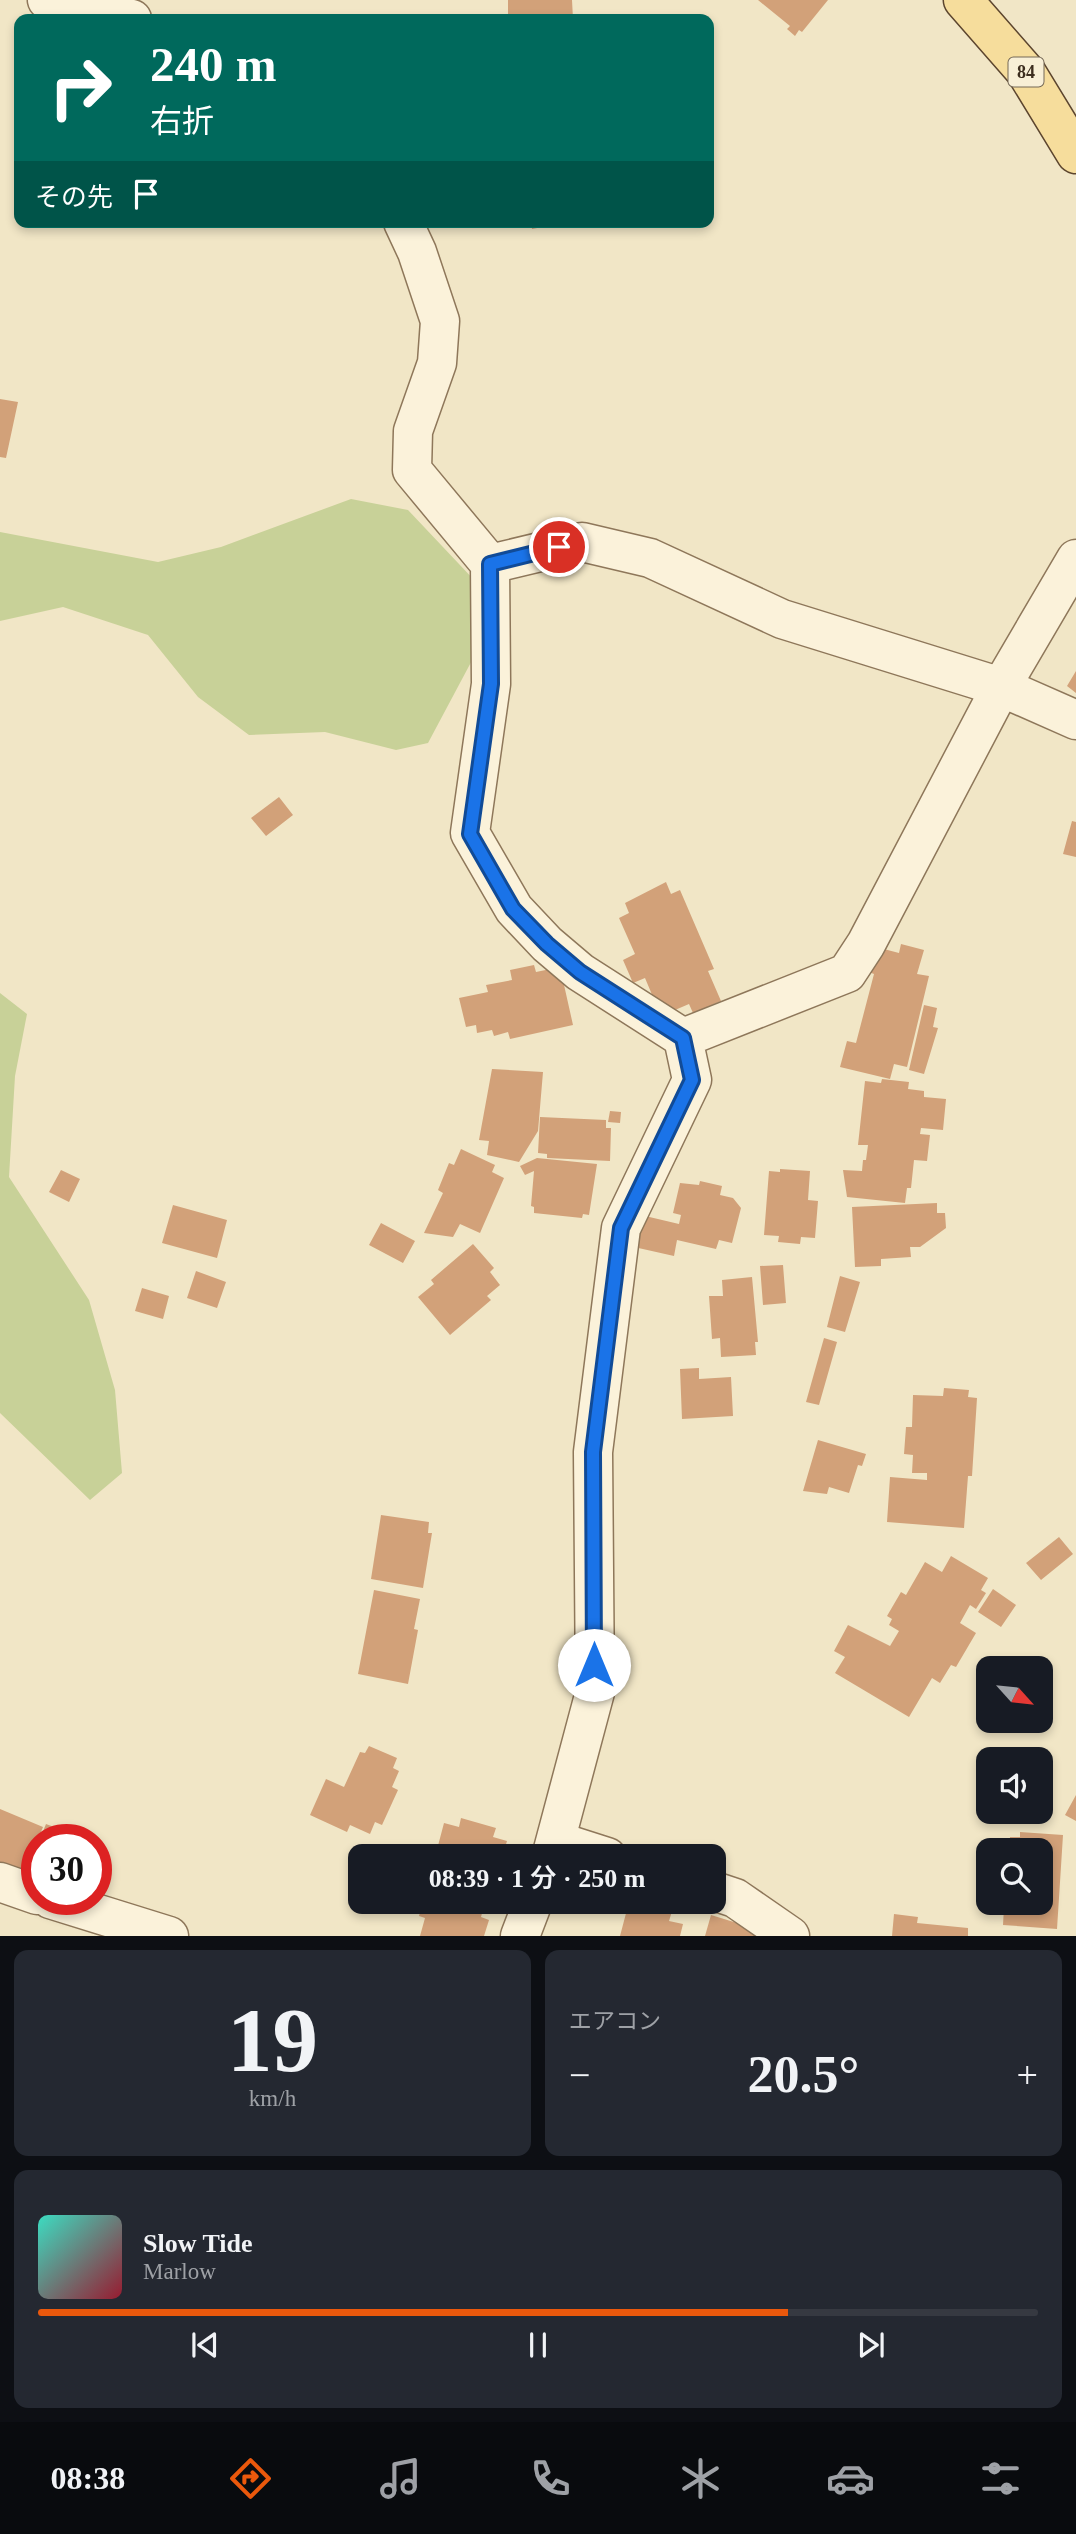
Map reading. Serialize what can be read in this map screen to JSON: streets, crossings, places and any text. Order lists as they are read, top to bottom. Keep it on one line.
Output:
{"streets":{"main road":["84"]},"north":"bottom right","page":{"turn":["240 m","右折"],"then":"その先","limit":"30","trip":"08:39 · 1 分 · 250 m","tile":[["19","km/h"],"エアコン"],"heat":["−","20.5°","+"],"song":["Slow Tide","Marlow"],"tabs":"08:38"}}
